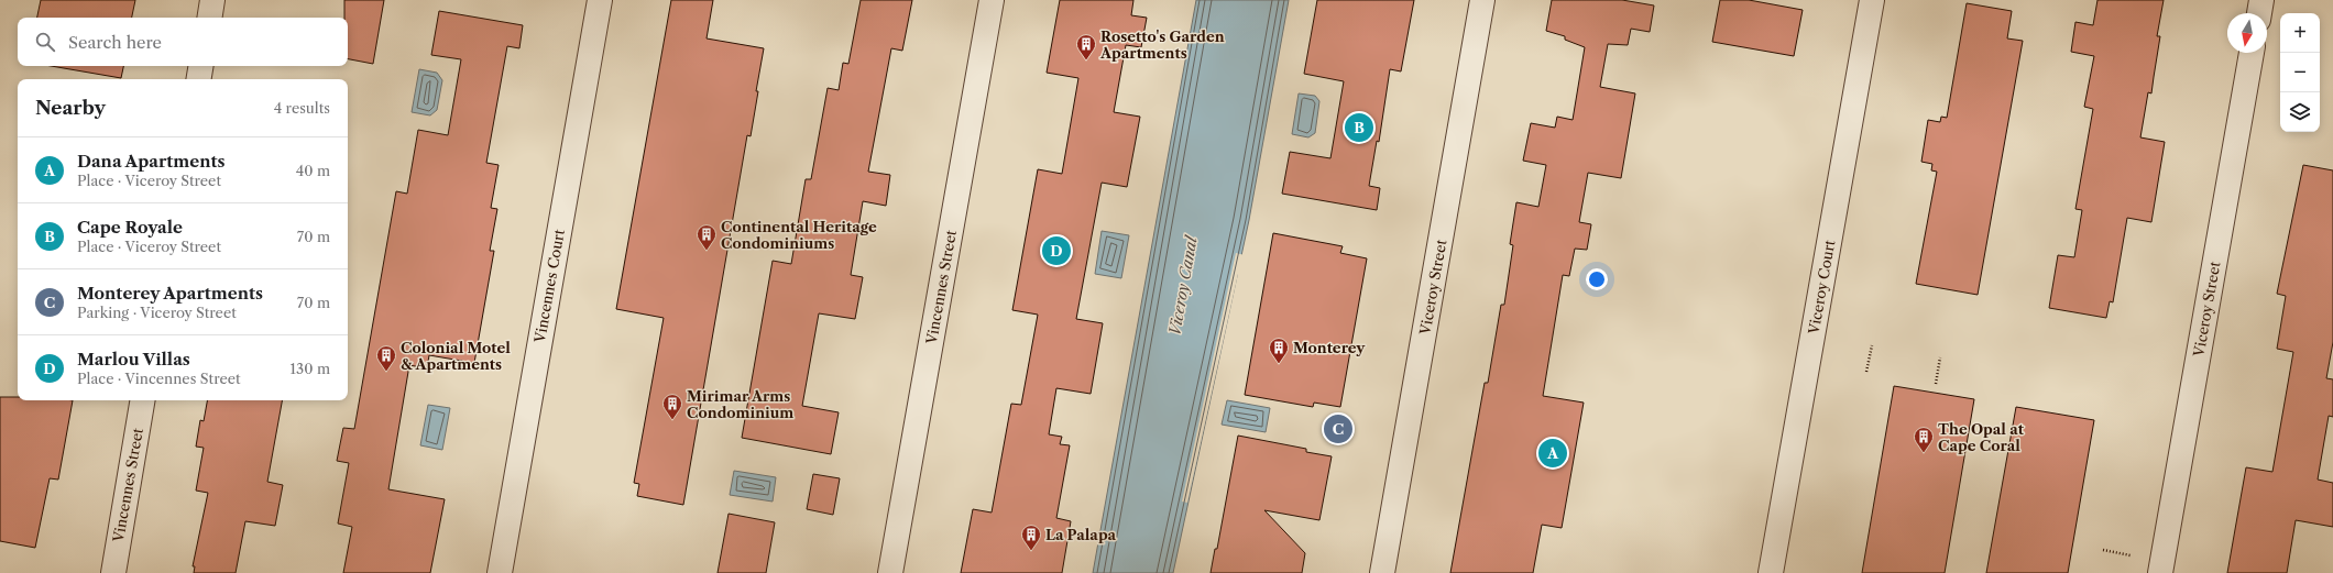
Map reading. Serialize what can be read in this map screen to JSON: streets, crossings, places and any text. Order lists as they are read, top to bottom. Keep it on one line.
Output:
{"streets":{"street":["Vincennes Court","Vincennes Street","Viceroy Street","Viceroy Court"]},"water":["Viceroy Canal"],"places":{"building":["Rosetto's Garden Apartments","Continental Heritage Condominiums","Monterey","Colonial Motel & Apartments","Mirimar Arms Condominium","The Opal at Cape Coral","La Palapa"]},"north":"bottom","page":{"map_buttons":["+","−"],"search":"Search here","heading":["Nearby","4 results"],"pins":["B","D","C","A"],"list":[{"mark":"A","name":"Dana Apartments","note":"Place · Viceroy Street","value":"40 m"},{"mark":"B","name":"Cape Royale","note":"Place · Viceroy Street","value":"70 m"},{"mark":"C","name":"Monterey Apartments","note":"Parking · Viceroy Street","value":"70 m"},{"mark":"D","name":"Marlou Villas","note":"Place · Vincennes Street","value":"130 m"}]}}
